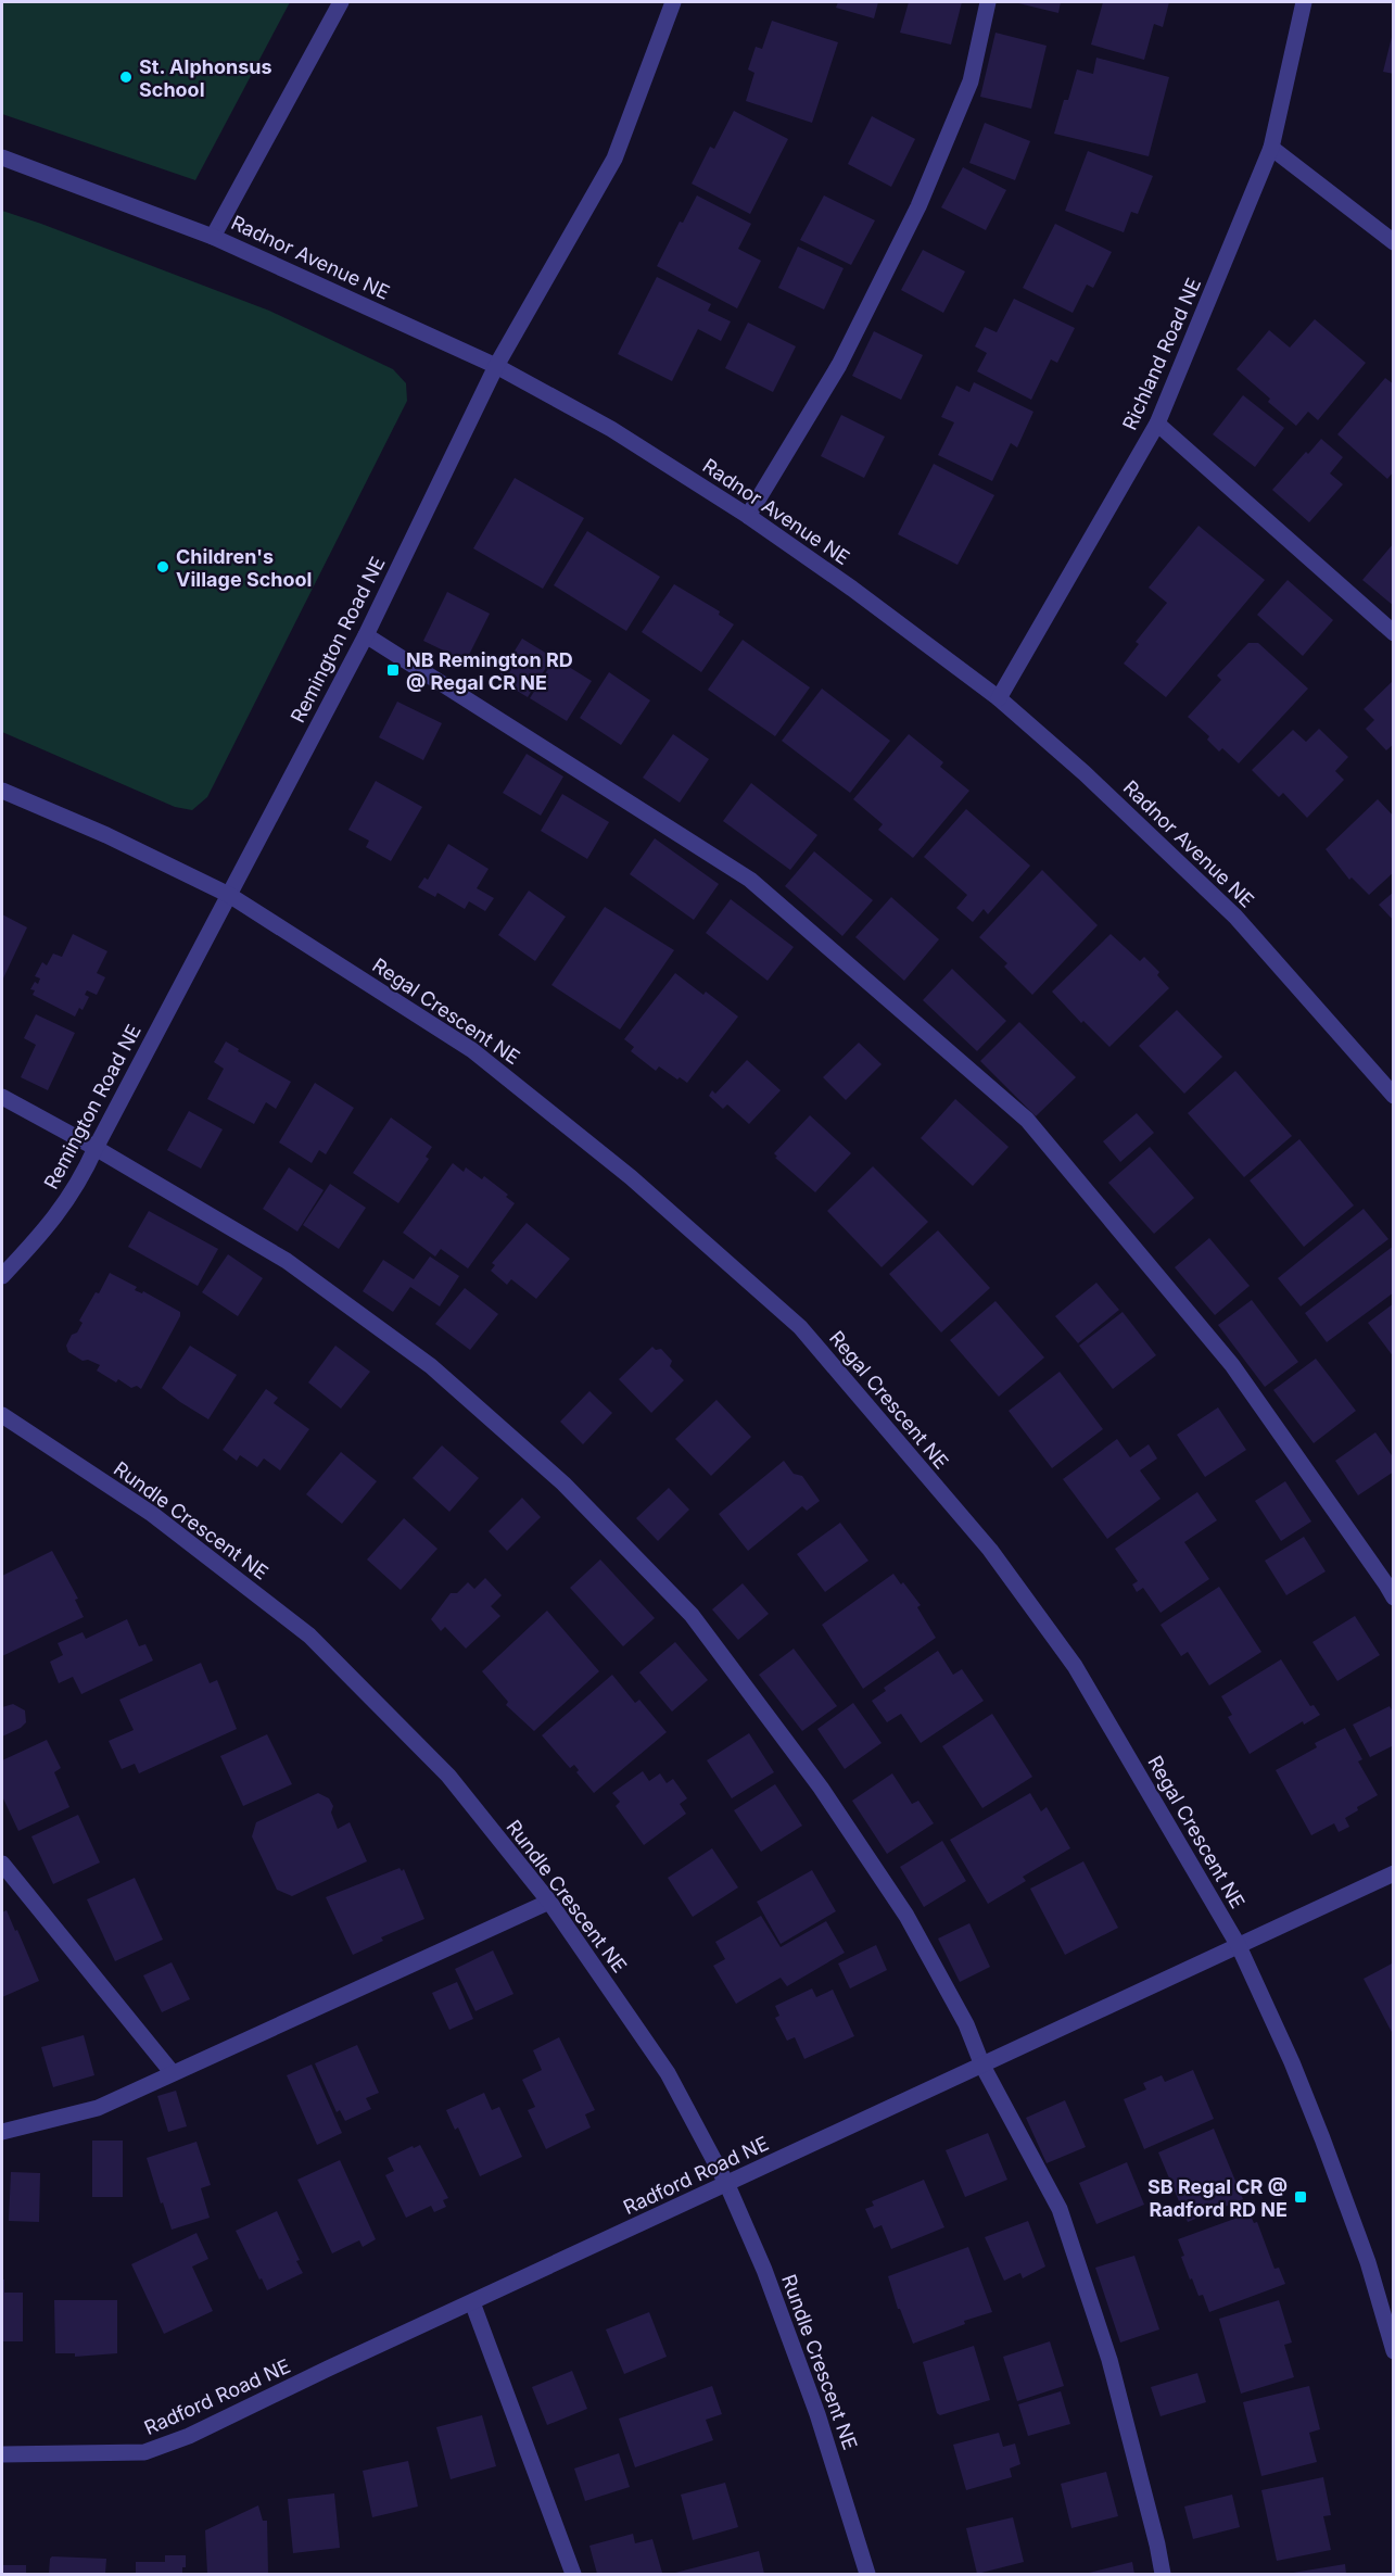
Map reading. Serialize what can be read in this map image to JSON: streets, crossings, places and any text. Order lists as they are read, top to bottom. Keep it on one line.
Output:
{"streets":{"street":["Radnor Avenue NE","Richland Road NE","Remington Road NE","Regal Crescent NE","Rundle Crescent NE","Radford Road NE"]},"crossings":[["Radnor Avenue NE","Richland Road NE"],["Radnor Avenue NE","Remington Road NE"],["Remington Road NE","Regal Crescent NE"],["Regal Crescent NE","Radford Road NE"],["Rundle Crescent NE","Radford Road NE"]],"places":{"other":["St. Alphonsus School","Children's Village School"],"transit":["NB Remington RD @ Regal CR NE","SB Regal CR @ Radford RD NE"]}}
